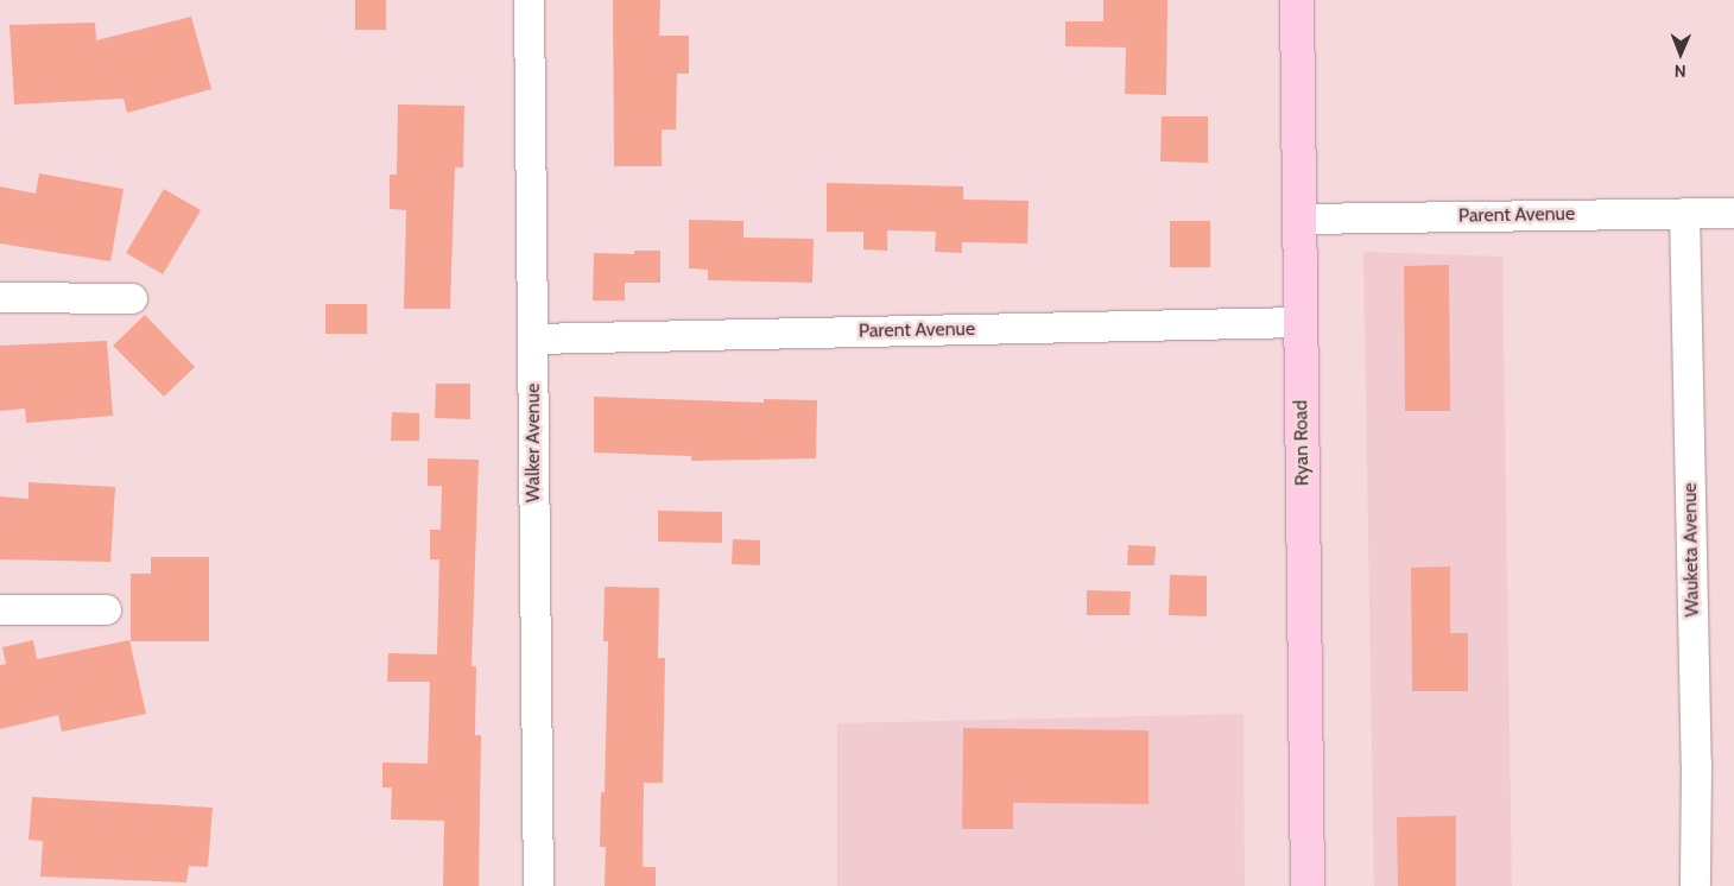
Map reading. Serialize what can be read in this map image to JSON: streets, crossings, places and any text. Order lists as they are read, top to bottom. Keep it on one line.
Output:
{"streets":{"main road":["Ryan Road"],"street":["Parent Avenue","Walker Avenue","Wauketa Avenue"]},"crossings":[["Parent Avenue","Walker Avenue"],["Parent Avenue","Ryan Road"],["Parent Avenue","Wauketa Avenue"]],"north":"bottom"}
